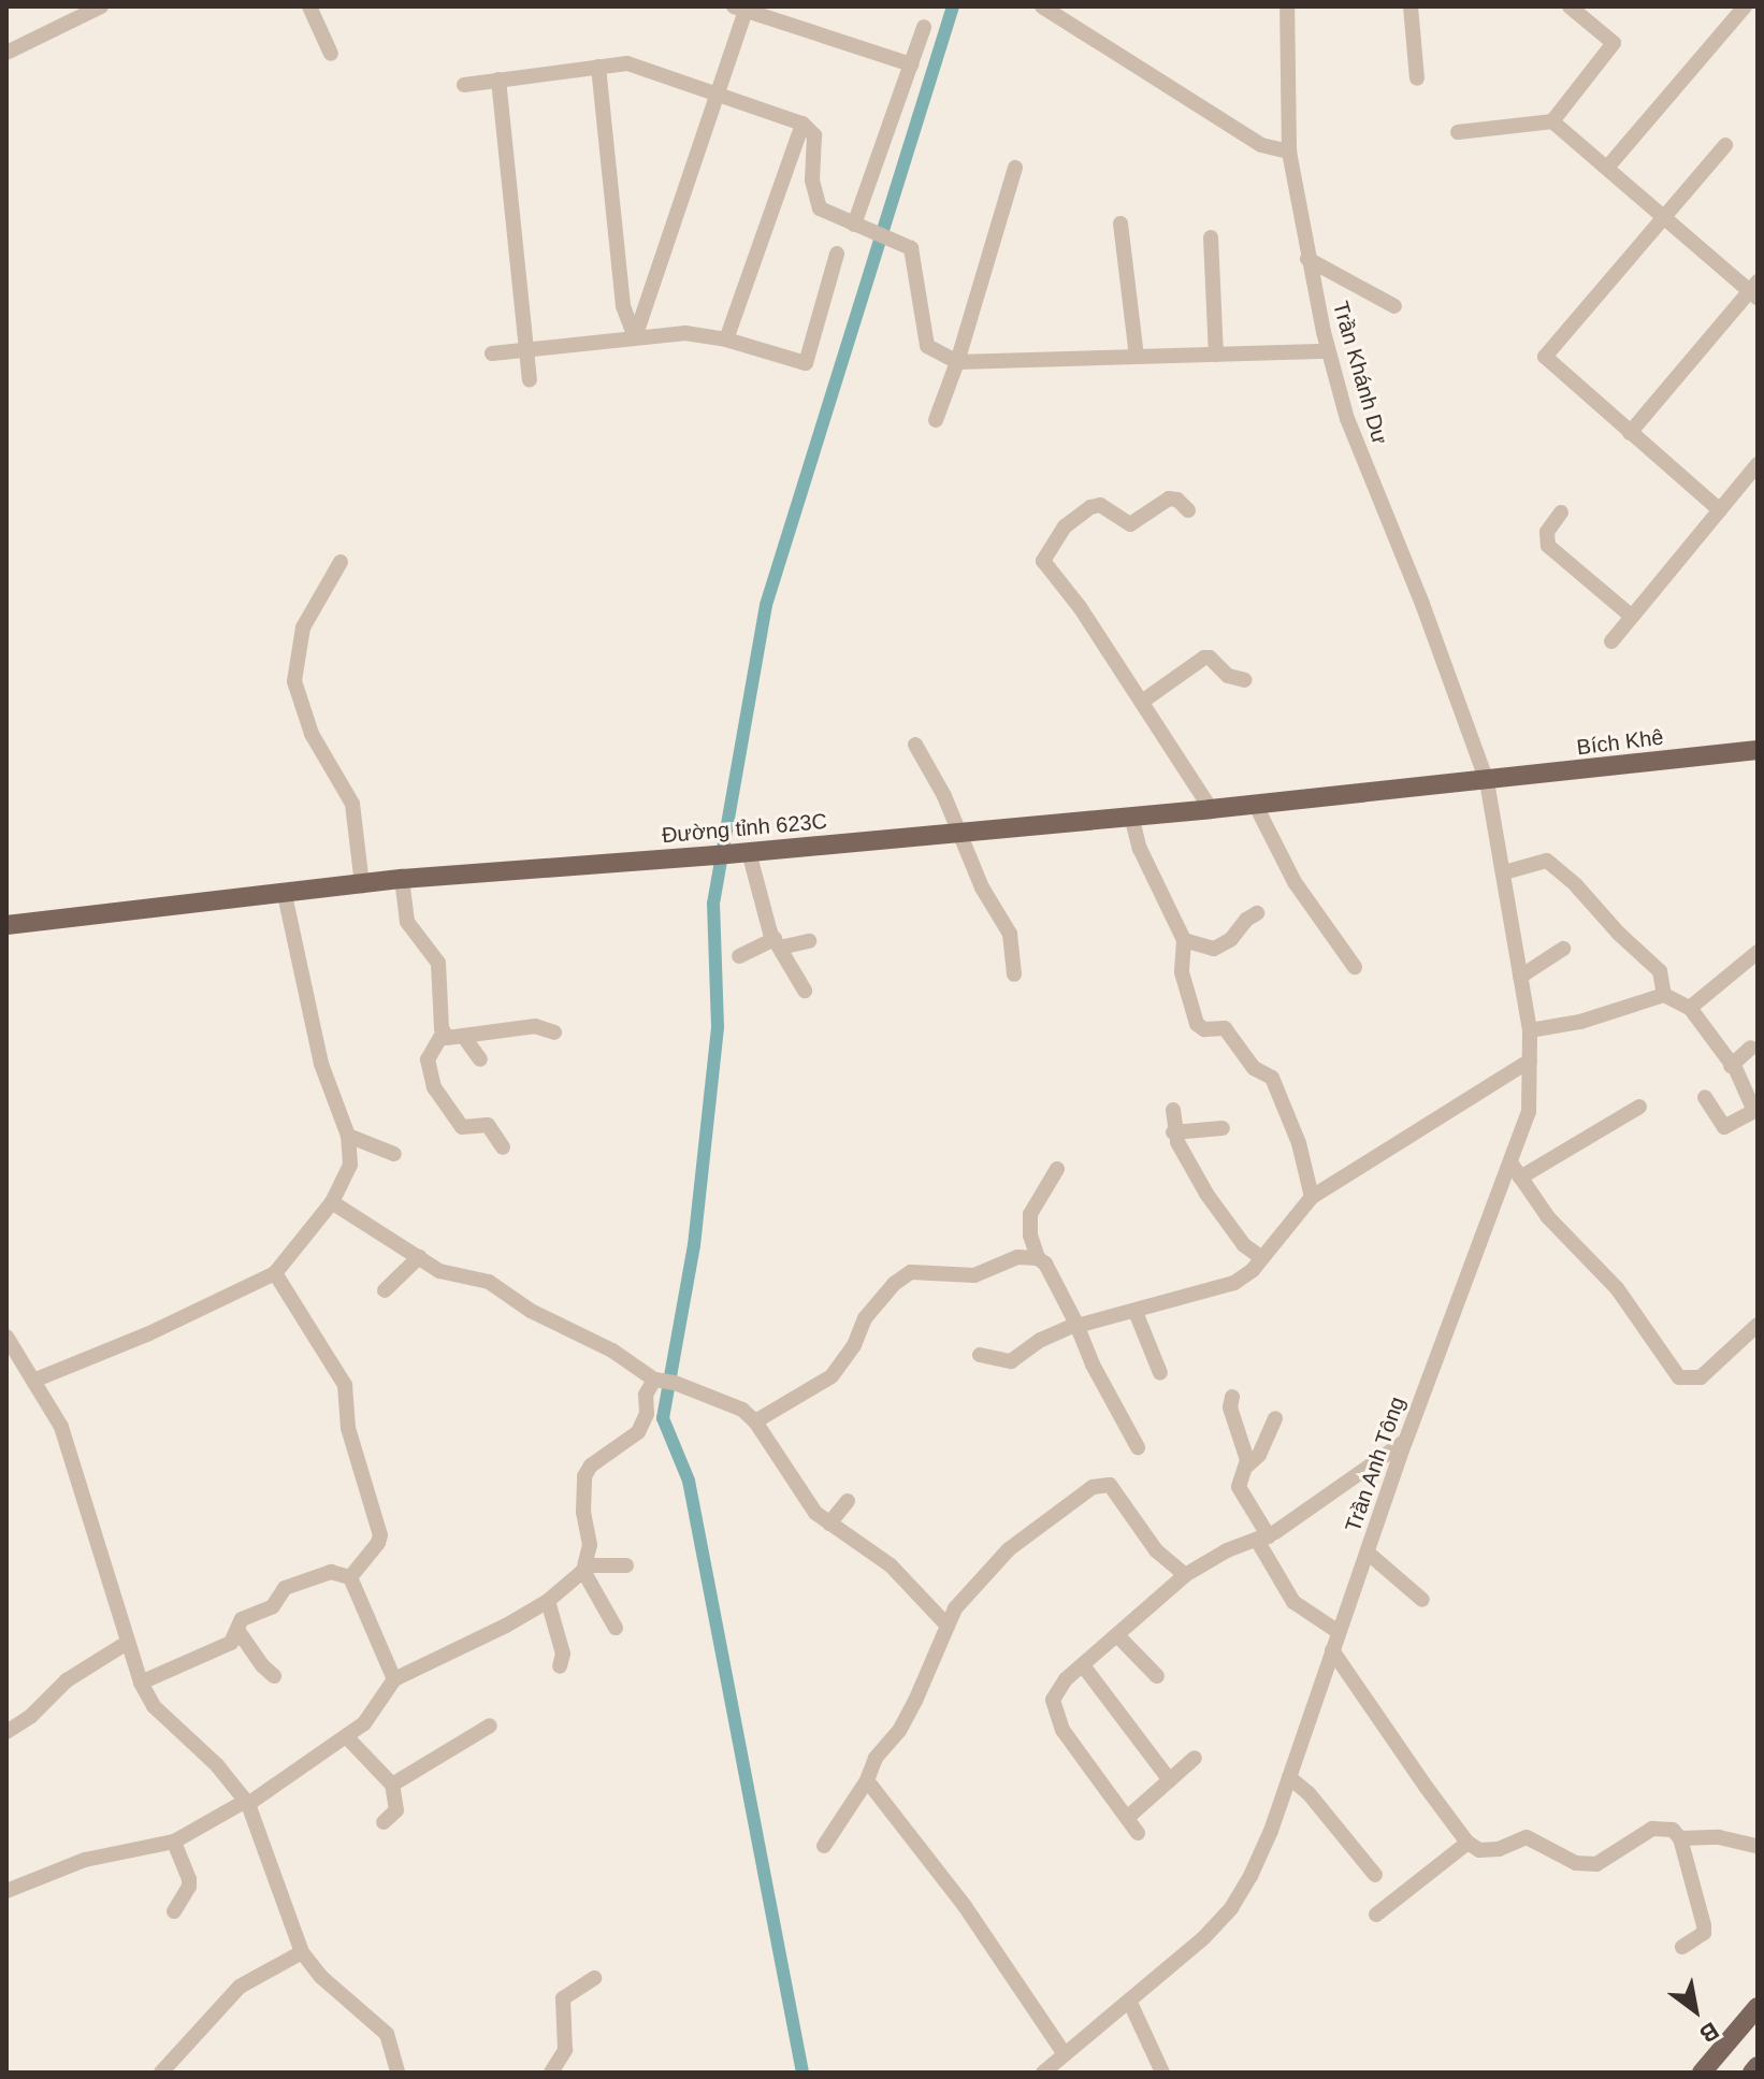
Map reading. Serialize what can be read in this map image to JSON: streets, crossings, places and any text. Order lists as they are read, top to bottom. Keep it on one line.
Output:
{"streets":{"main road":["Bích Khê","Đường tỉnh 623C"],"street":["Trần Khánh Dư","Trần Anh Tông"]},"crossings":[["Trần Khánh Dư","Bích Khê"],["Trần Khánh Dư","Đường tỉnh 623C"],["Trần Khánh Dư","Trần Anh Tông"],["Bích Khê","Đường tỉnh 623C"],["Bích Khê","Trần Anh Tông"],["Đường tỉnh 623C","Trần Anh Tông"]],"north":"bottom right"}
